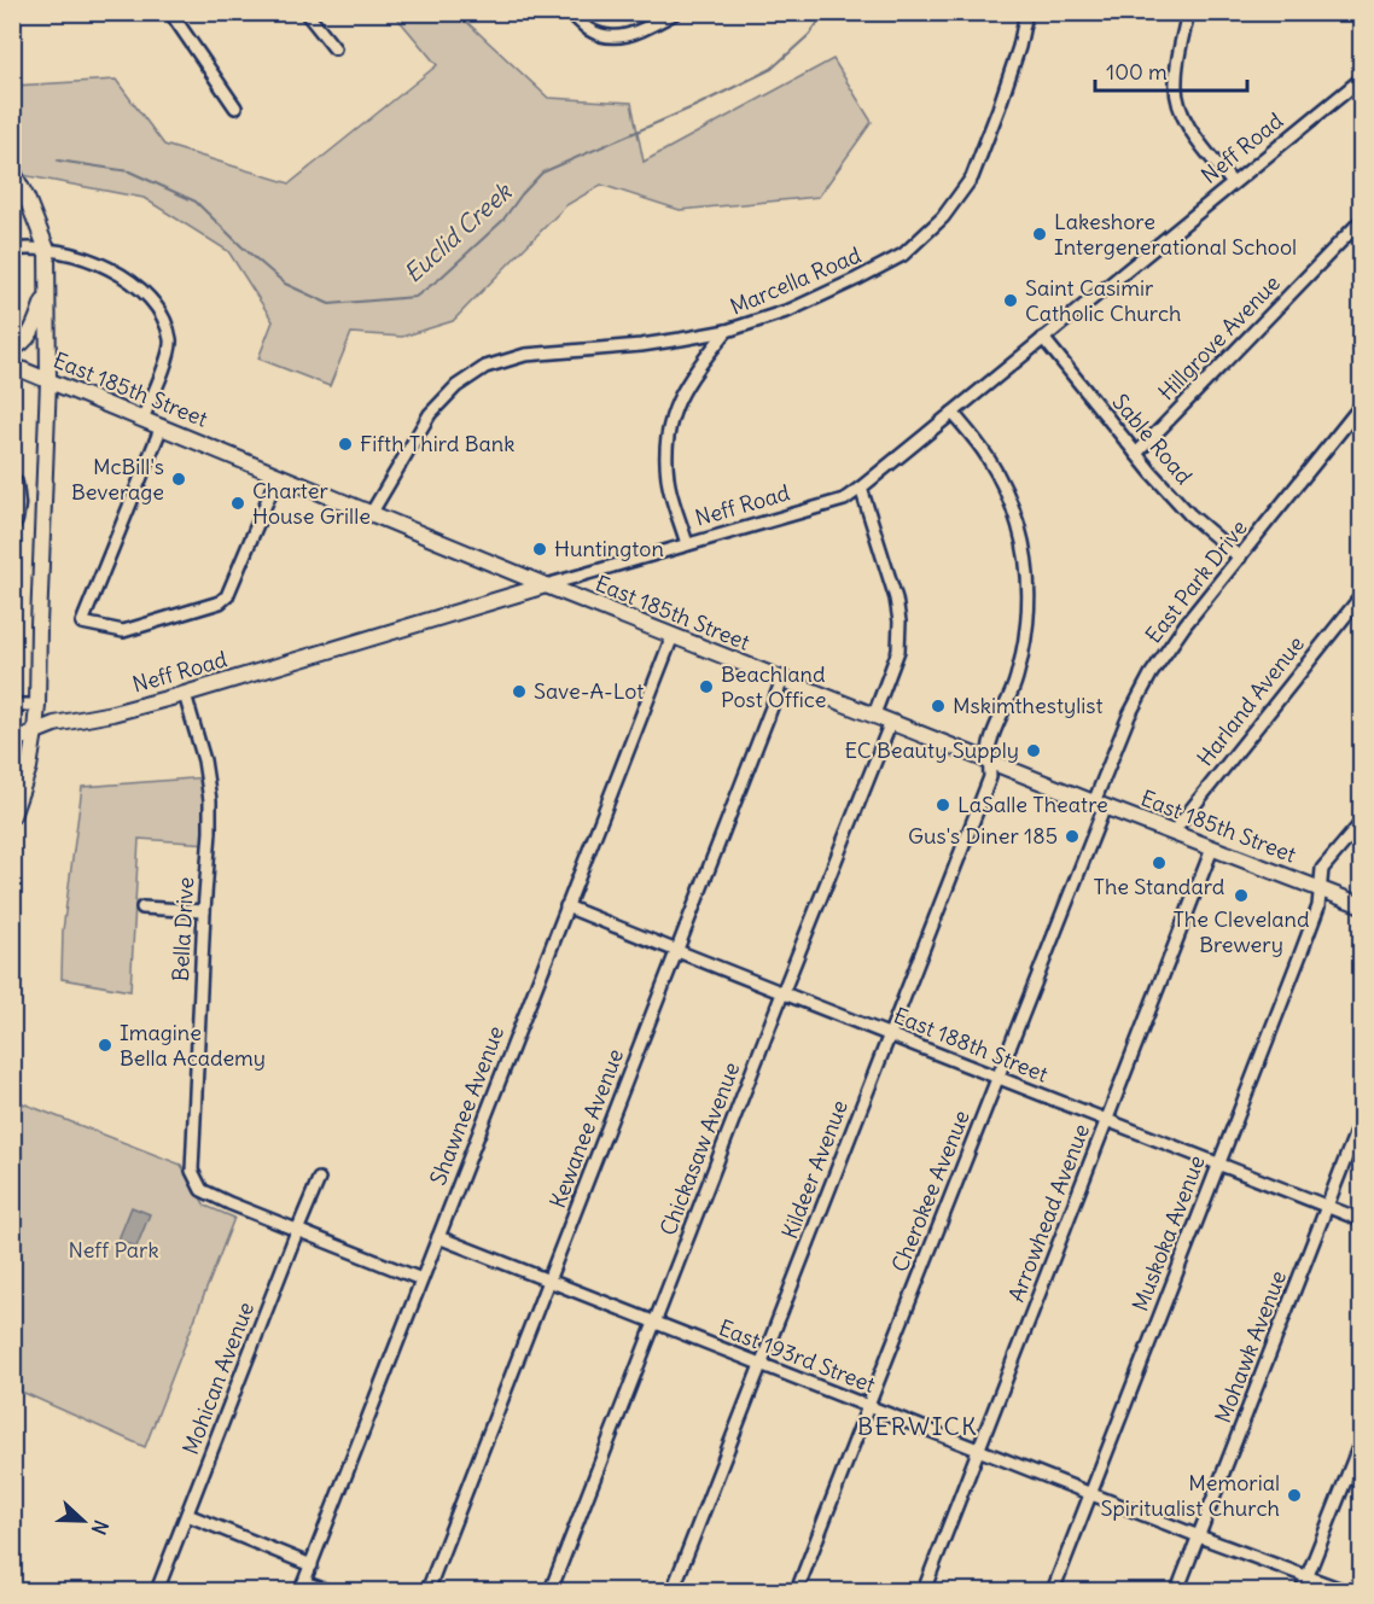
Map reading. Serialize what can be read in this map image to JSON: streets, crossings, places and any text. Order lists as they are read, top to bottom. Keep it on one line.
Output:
{"streets":{"street":["Neff Road","Marcella Road","Hillgrove Avenue","East 185th Street","Sable Road","East Park Drive","Harland Avenue","Bella Drive","East 188th Street","Shawnee Avenue","Kewanee Avenue","Chickasaw Avenue","Kildeer Avenue","Cherokee Avenue","Arrowhead Avenue","Muskoka Avenue","Mohawk Avenue","East 193rd Street","Mohican Avenue"]},"crossings":[["Neff Road","East 185th Street"],["Neff Road","Sable Road"],["Neff Road","Bella Drive"],["Neff Road","Kildeer Avenue"],["Marcella Road","East 185th Street"],["Hillgrove Avenue","Sable Road"],["East 185th Street","East Park Drive"],["East 185th Street","Harland Avenue"],["East 185th Street","Shawnee Avenue"],["East 185th Street","Kewanee Avenue"],["East 185th Street","Chickasaw Avenue"],["East 185th Street","Kildeer Avenue"],["East 185th Street","Cherokee Avenue"],["East 185th Street","Arrowhead Avenue"],["East 185th Street","Muskoka Avenue"],["Sable Road","East Park Drive"],["East Park Drive","Cherokee Avenue"],["Bella Drive","Mohican Avenue"],["East 188th Street","Shawnee Avenue"],["East 188th Street","Kewanee Avenue"],["East 188th Street","Chickasaw Avenue"],["East 188th Street","Kildeer Avenue"],["East 188th Street","Cherokee Avenue"],["East 188th Street","Arrowhead Avenue"],["East 188th Street","Muskoka Avenue"],["East 188th Street","Mohawk Avenue"],["Shawnee Avenue","East 193rd Street"],["Kewanee Avenue","East 193rd Street"],["Chickasaw Avenue","East 193rd Street"],["Kildeer Avenue","East 193rd Street"],["Cherokee Avenue","East 193rd Street"],["Arrowhead Avenue","East 193rd Street"],["Muskoka Avenue","East 193rd Street"],["Mohawk Avenue","East 193rd Street"]],"districts":["BERWICK"],"water":["Euclid Creek"],"parks":["Neff Park"],"places":["Lakeshore Intergenerational School","Saint Casimir Catholic Church","Fifth Third Bank","McBill's Beverage","Charter House Grille","Huntington","Beachland Post Office","Save-A-Lot","Mskimthestylist","EC Beauty Supply","LaSalle Theatre","Gus's Diner 185","The Standard","The Cleveland Brewery","Imagine Bella Academy","Memorial Spiritualist Church"],"scale_bar":"100 m","north":"right"}
